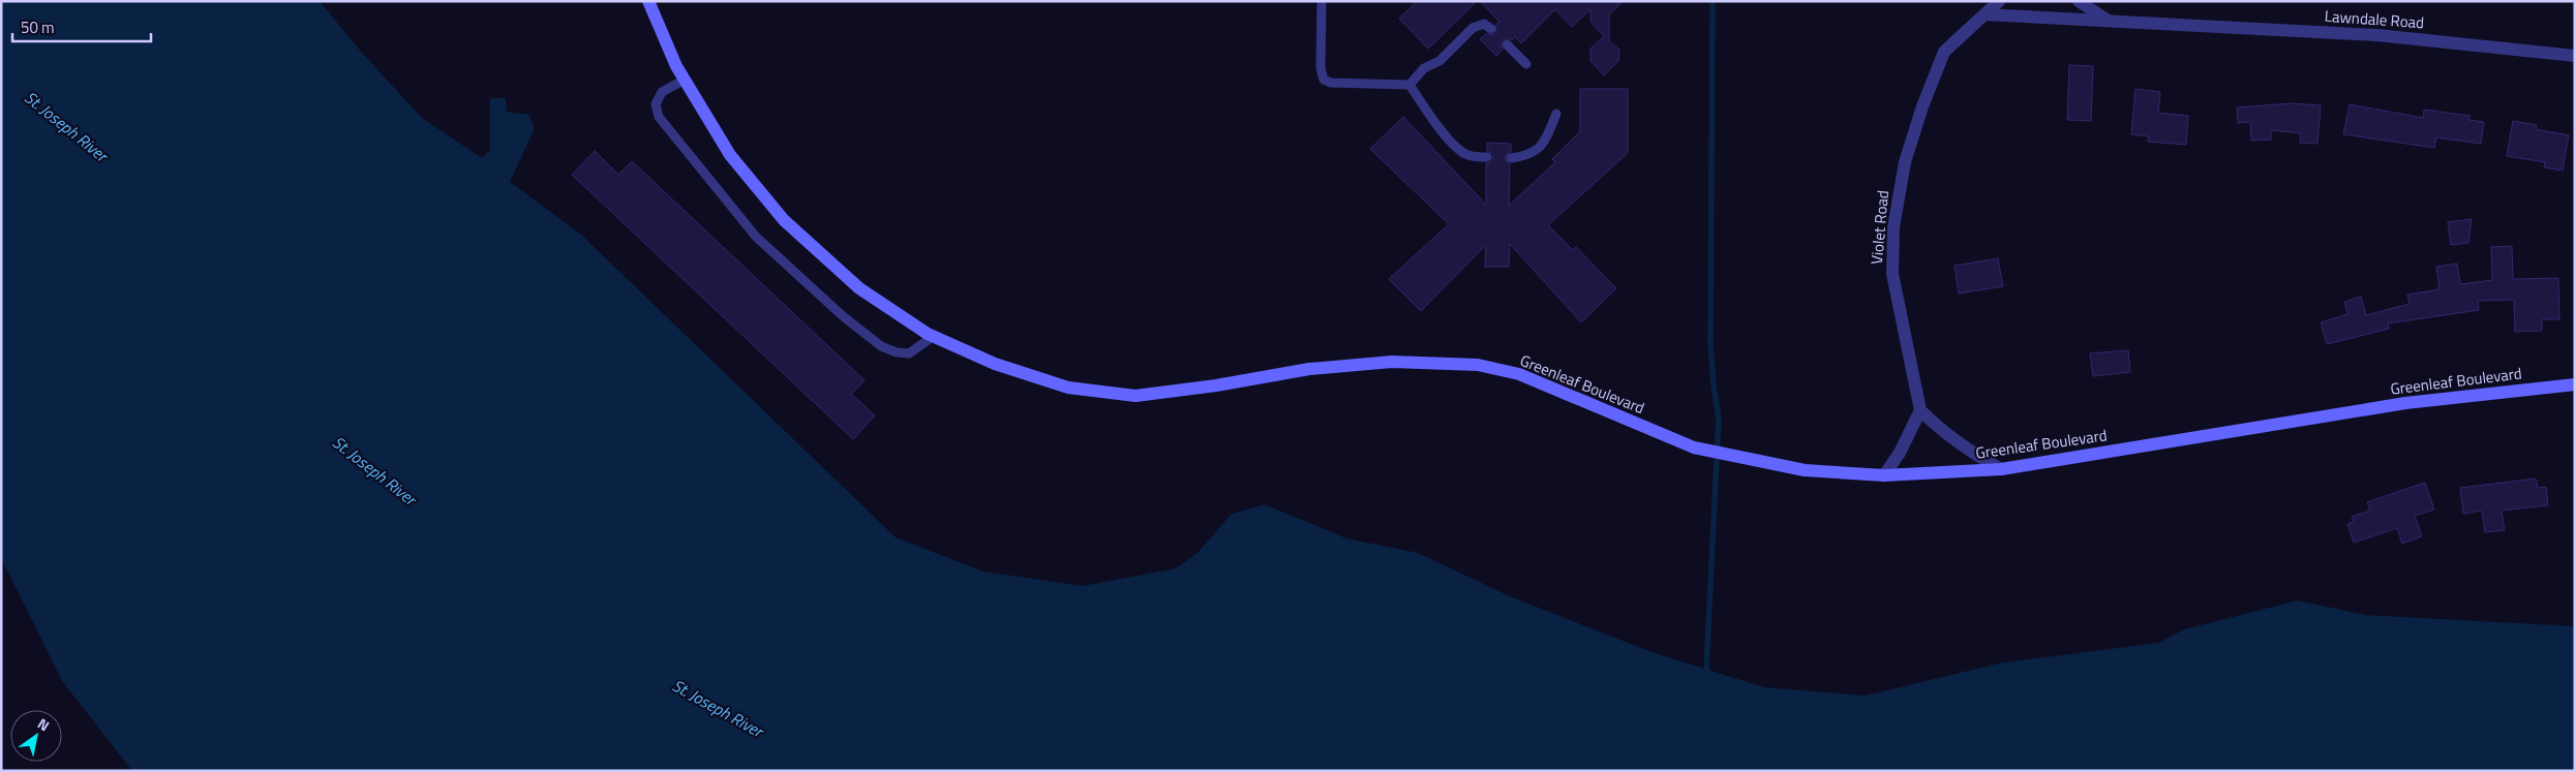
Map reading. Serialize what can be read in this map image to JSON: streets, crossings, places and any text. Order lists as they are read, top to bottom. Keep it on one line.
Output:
{"streets":{"street":["Lawndale Road","Violet Road","Greenleaf Boulevard"]},"crossings":[["Lawndale Road","Violet Road"]],"water":["St. Joseph River"],"scale_bar":"50 m","north":"top right"}
